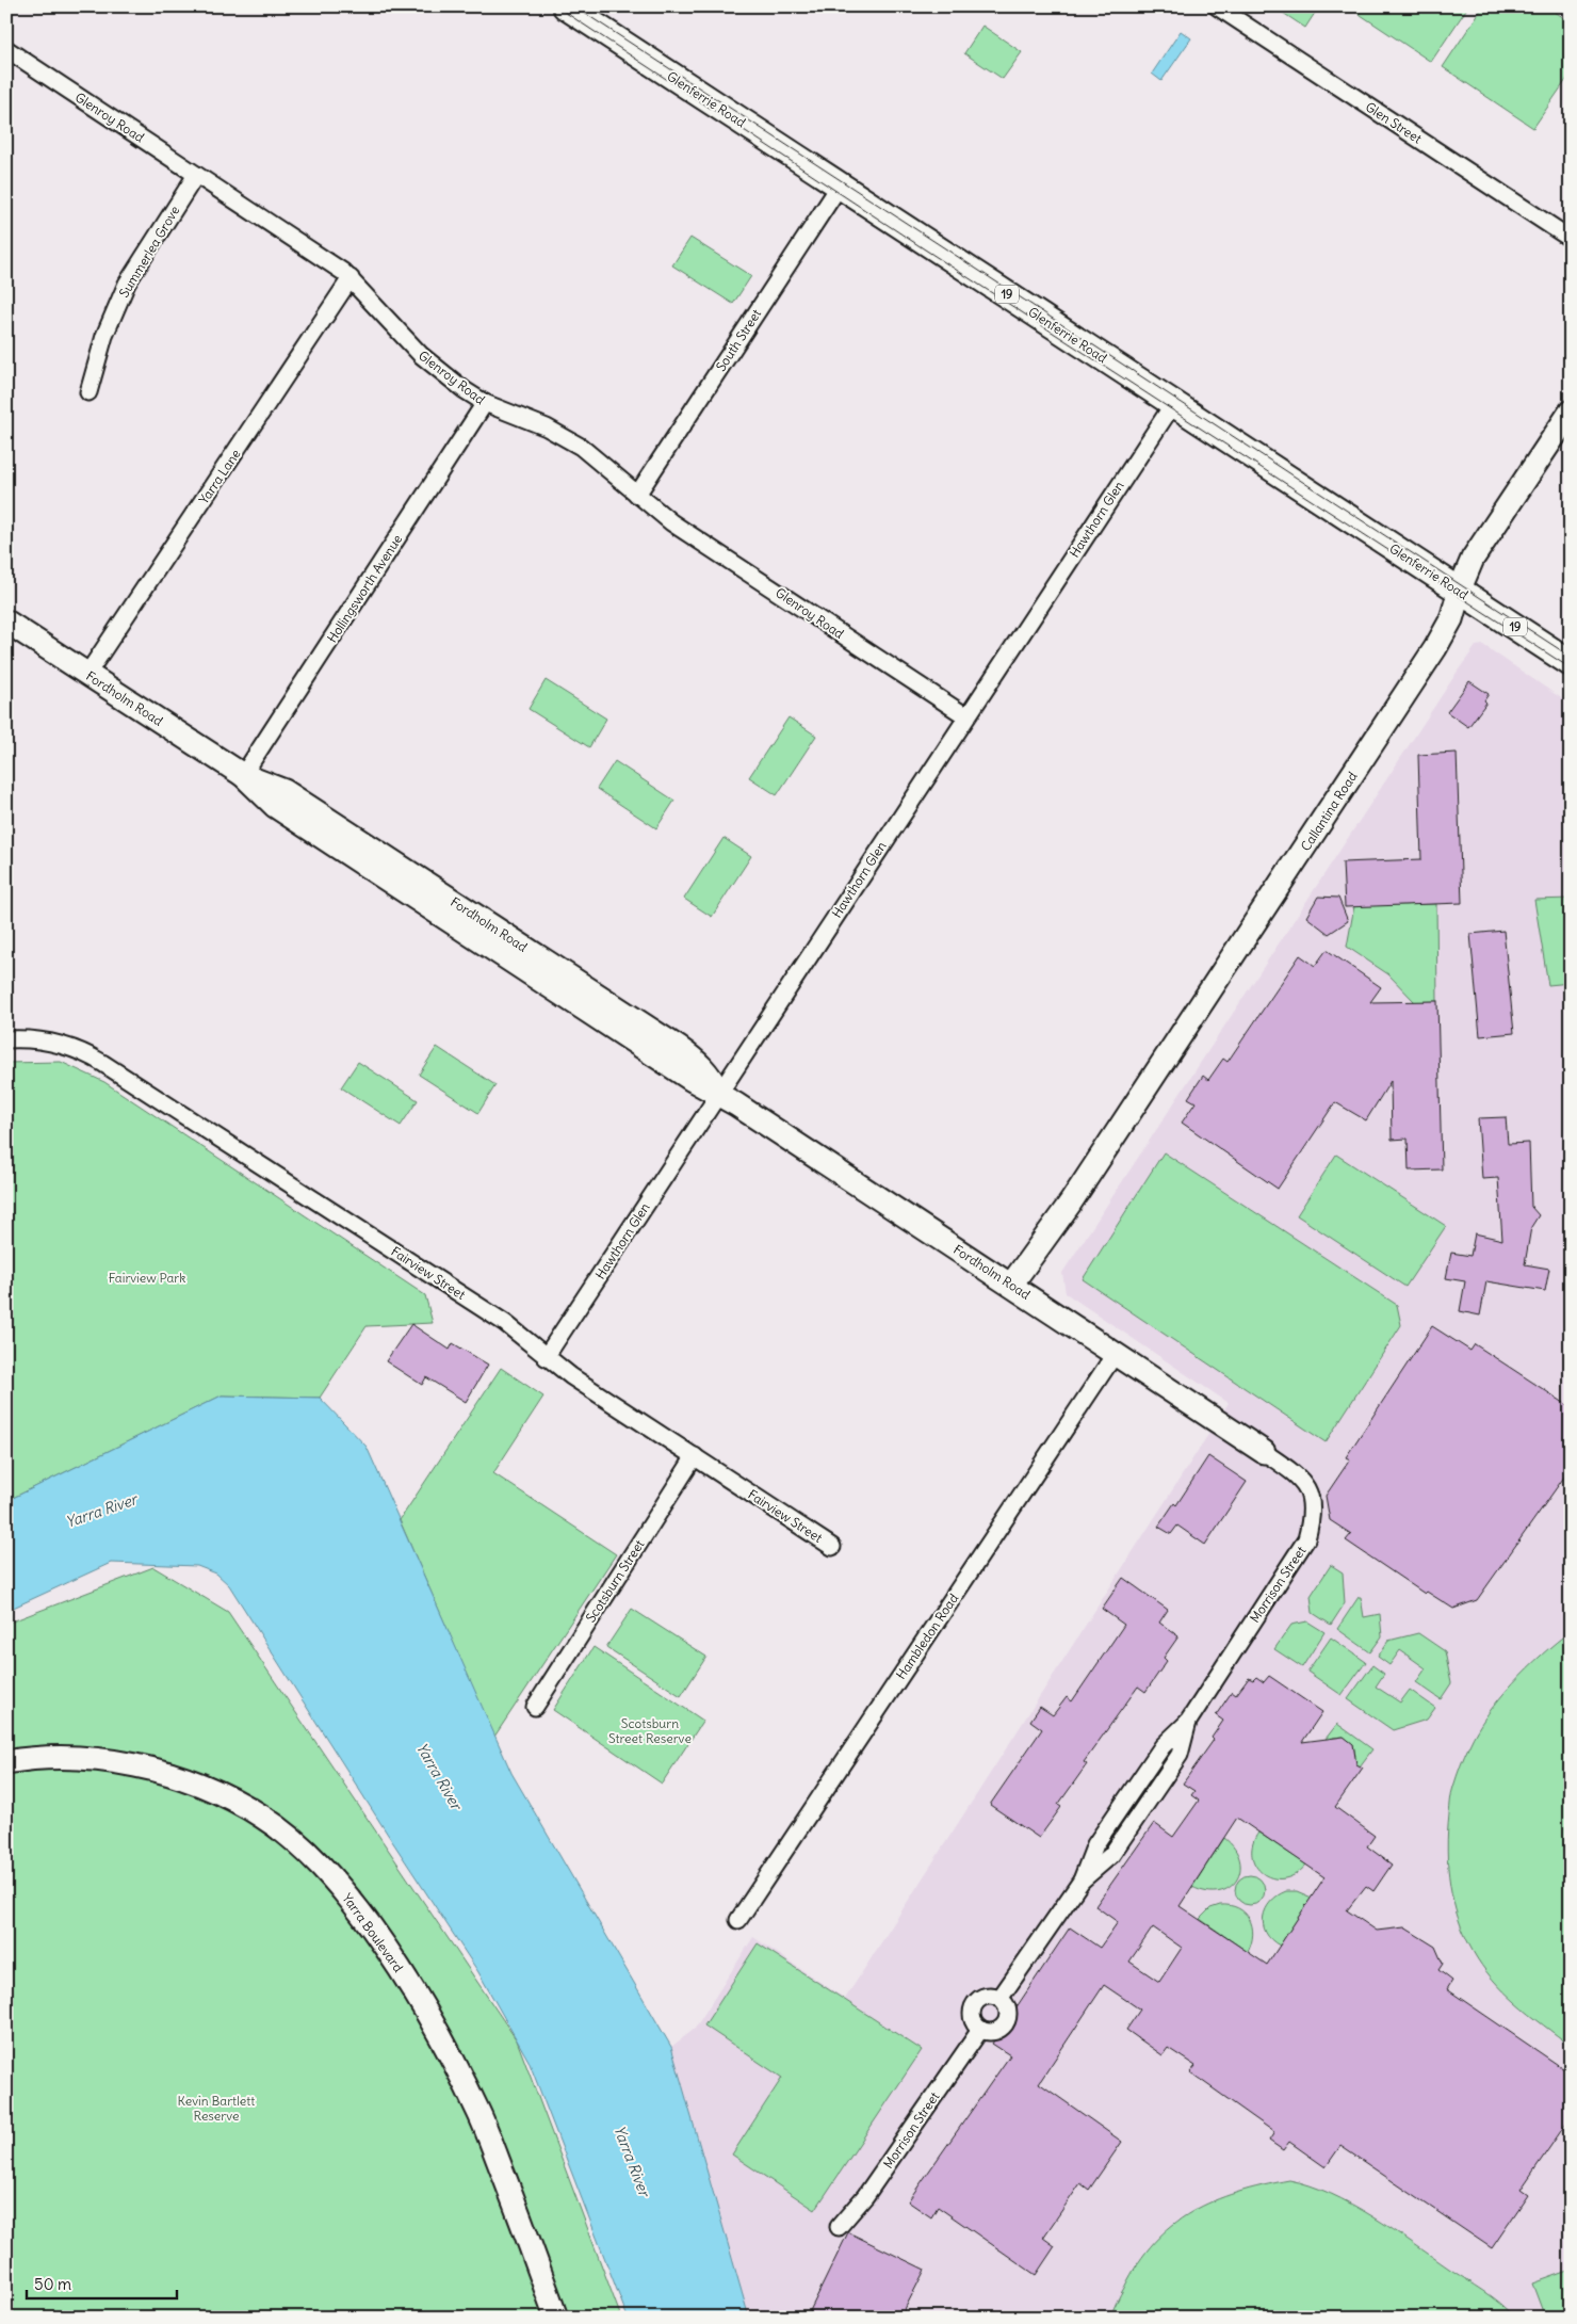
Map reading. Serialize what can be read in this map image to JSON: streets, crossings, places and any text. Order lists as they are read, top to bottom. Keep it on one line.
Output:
{"streets":{"main road":["Glenferrie Road","19"],"street":["Glenroy Road","Glen Street","Summerlea Grove","South Street","Yarra Lane","Hawthorn Glen","Hollingsworth Avenue","Fordholm Road","Callantina Road","Fairview Street","Scotsburn Street","Morrison Street","Hambledon Road","Yarra Boulevard"]},"crossings":[["Glenferrie Road","South Street"],["Glenferrie Road","Hawthorn Glen"],["Glenferrie Road","Callantina Road"],["Glenroy Road","Summerlea Grove"],["Glenroy Road","South Street"],["Glenroy Road","Yarra Lane"],["Glenroy Road","Hawthorn Glen"],["Glenroy Road","Hollingsworth Avenue"],["Yarra Lane","Fordholm Road"],["Hawthorn Glen","Fordholm Road"],["Hawthorn Glen","Fairview Street"],["Hollingsworth Avenue","Fordholm Road"],["Fordholm Road","Callantina Road"],["Fordholm Road","Morrison Street"],["Fordholm Road","Hambledon Road"],["Fairview Street","Scotsburn Street"]],"water":["Yarra River"],"parks":["Fairview Park","Scotsburn Street Reserve","Kevin Bartlett Reserve"],"scale_bar":"50 m"}
